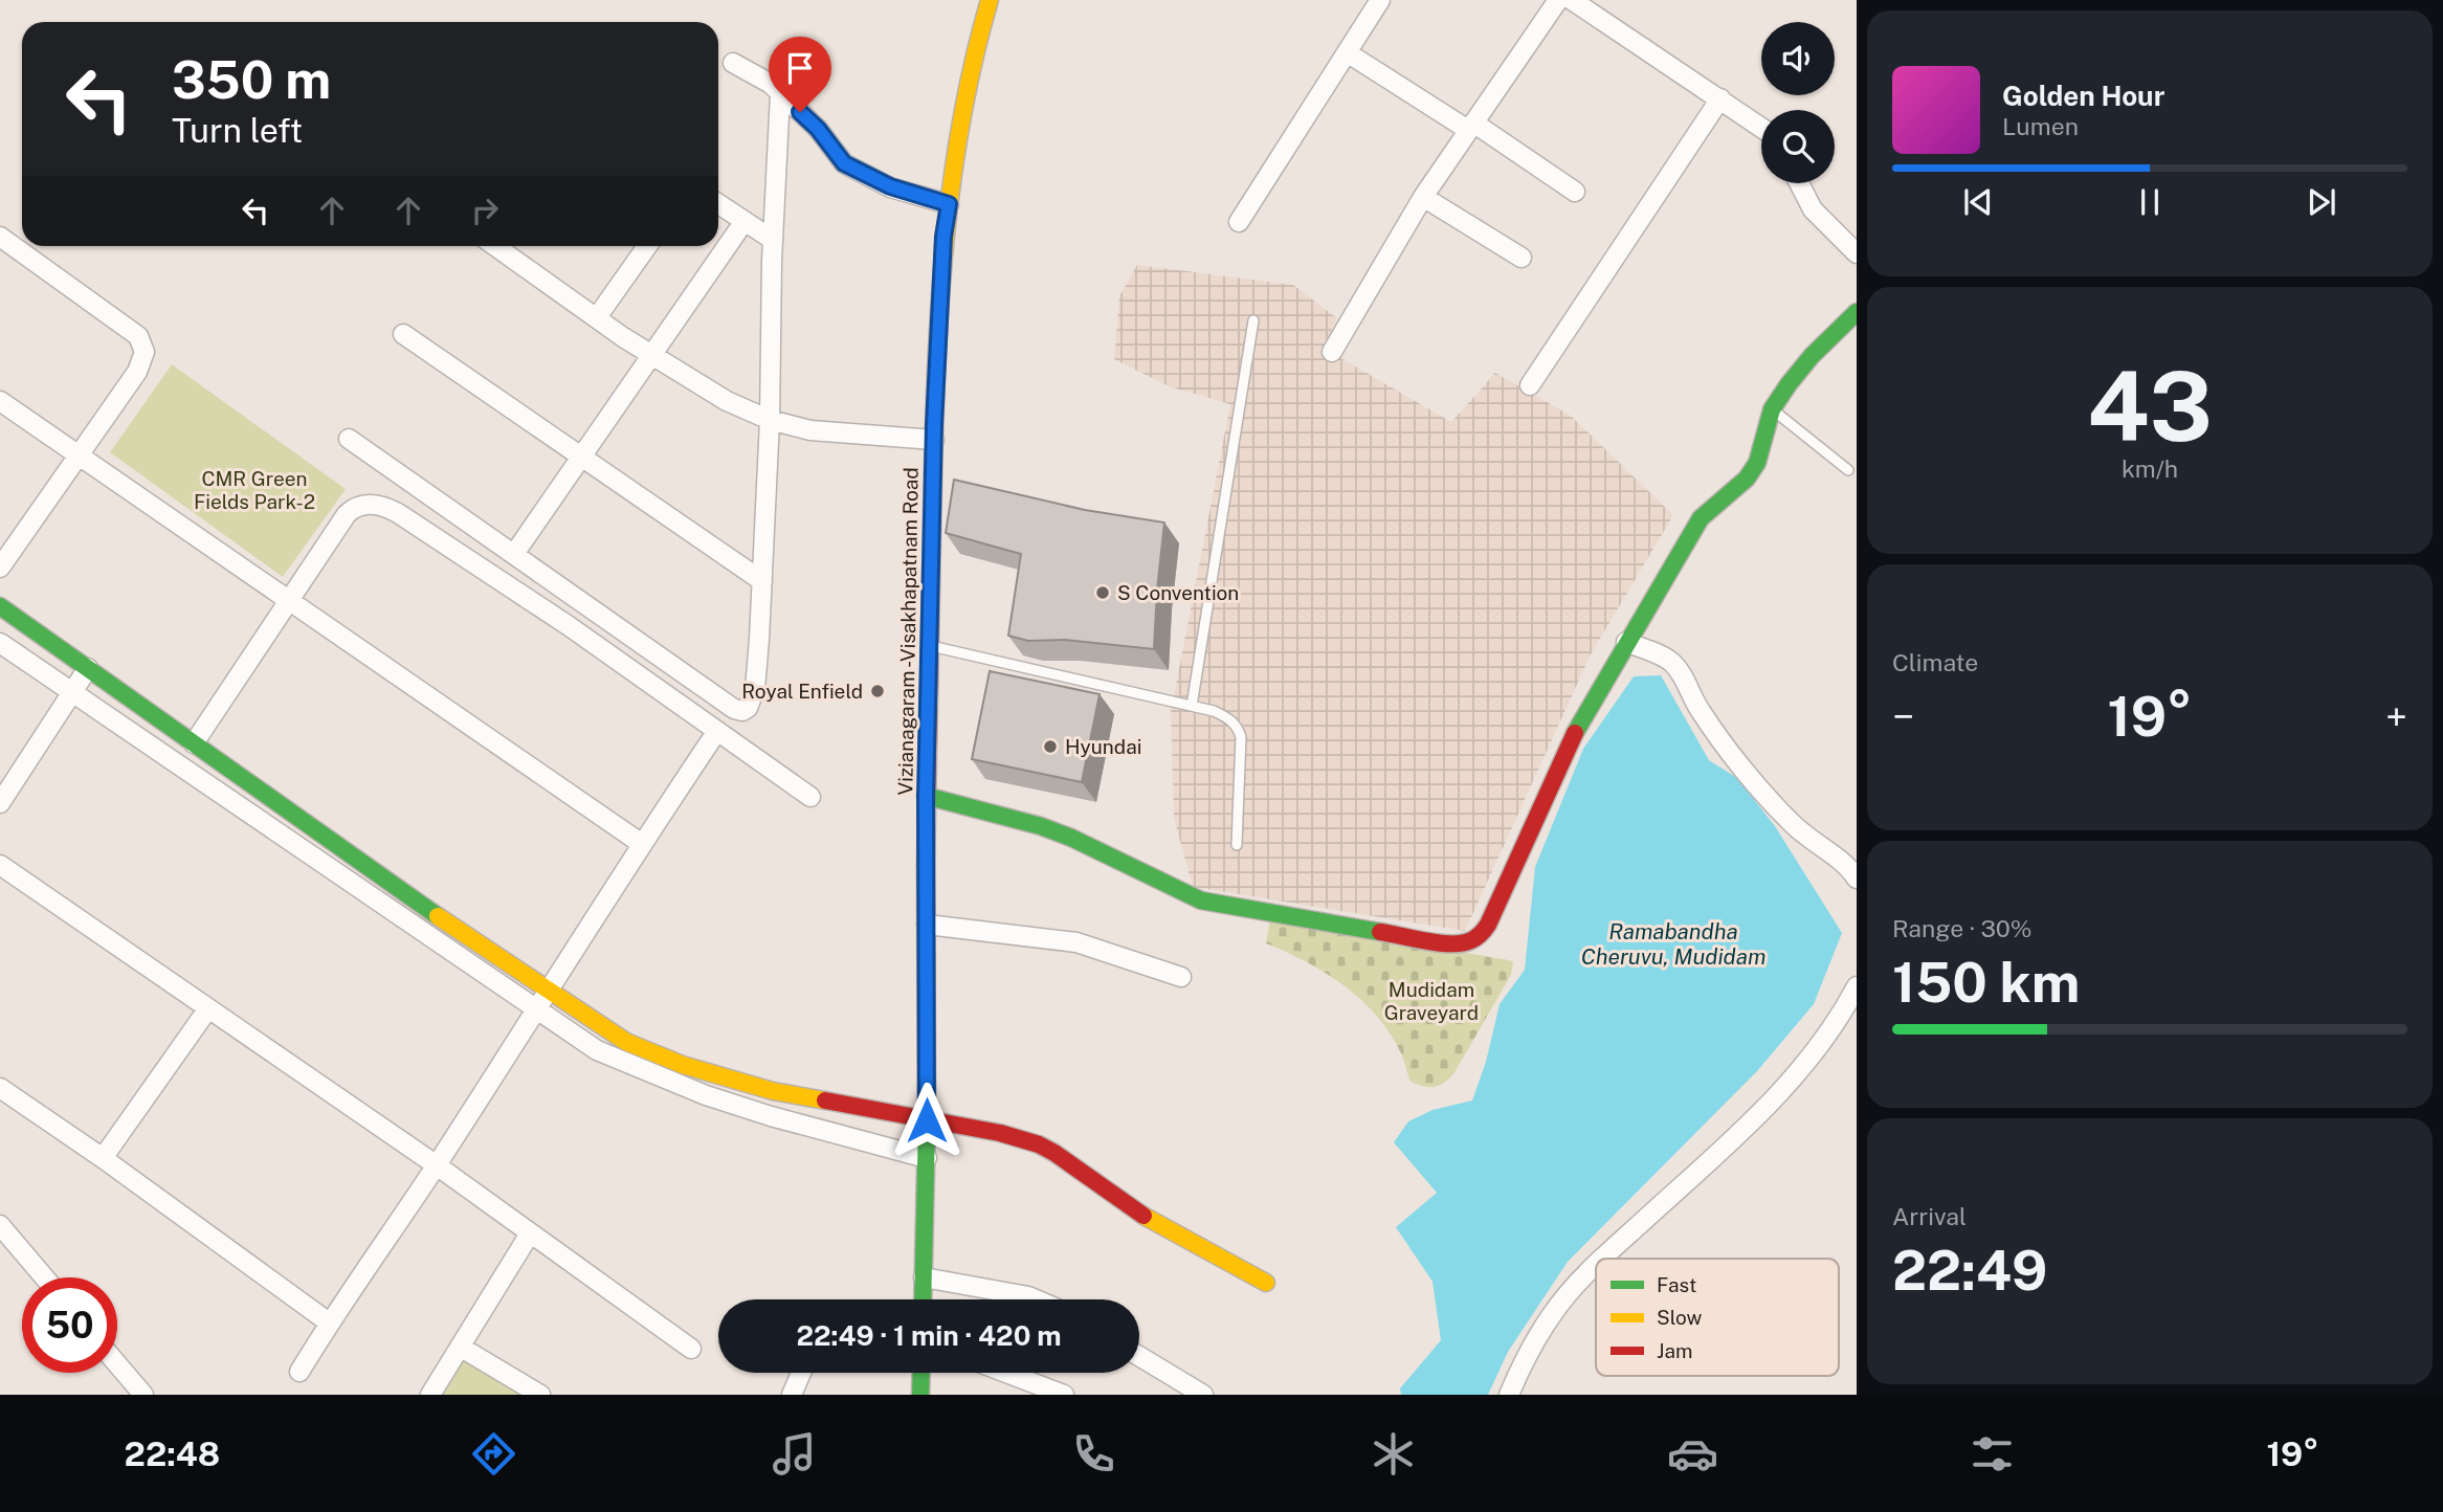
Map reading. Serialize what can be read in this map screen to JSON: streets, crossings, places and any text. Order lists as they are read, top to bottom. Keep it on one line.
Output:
{"streets":{"street":["Vizianagaram -Visakhapatnam Road"]},"water":["Ramabandha Cheruvu, Mudidam"],"parks":["CMR Green Fields Park-2","Mudidam Graveyard"],"places":["S Convention","Royal Enfield","Hyundai"],"legend":["Fast","Slow","Jam"],"page":{"turn":["350 m","Turn left"],"song":["Golden Hour","Lumen"],"tile":[["43","km/h"],"Climate",["Range · 30%","150 km"],["Arrival","22:49"]],"heat":["−","19°","+"],"limit":"50","trip":"22:49 · 1 min · 420 m","tabs":["22:48","19°"]}}
